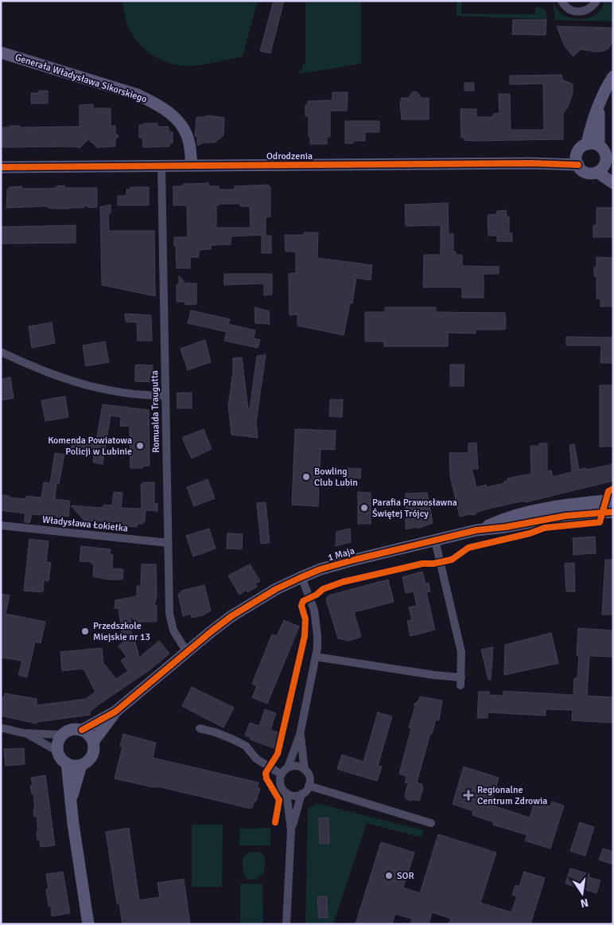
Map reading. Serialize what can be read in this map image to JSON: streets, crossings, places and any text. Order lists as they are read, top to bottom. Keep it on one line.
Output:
{"streets":{"street":["Generała Władysława Sikorskiego","Odrodzenia","Romualda Traugutta","Władysława Łokietka","1 Maja"]},"crossings":[["Generała Władysława Sikorskiego","Odrodzenia"],["Odrodzenia","Romualda Traugutta"],["Romualda Traugutta","Władysława Łokietka"],["Romualda Traugutta","1 Maja"]],"places":{"other":["Komenda Powiatowa Policji w Lubinie","Bowling Club Lubin","Parafia Prawosławna Świętej Trójcy","Przedszkole Miejskie nr 13","SOR"],"health":["Regionalne Centrum Zdrowia"]},"north":"bottom"}
